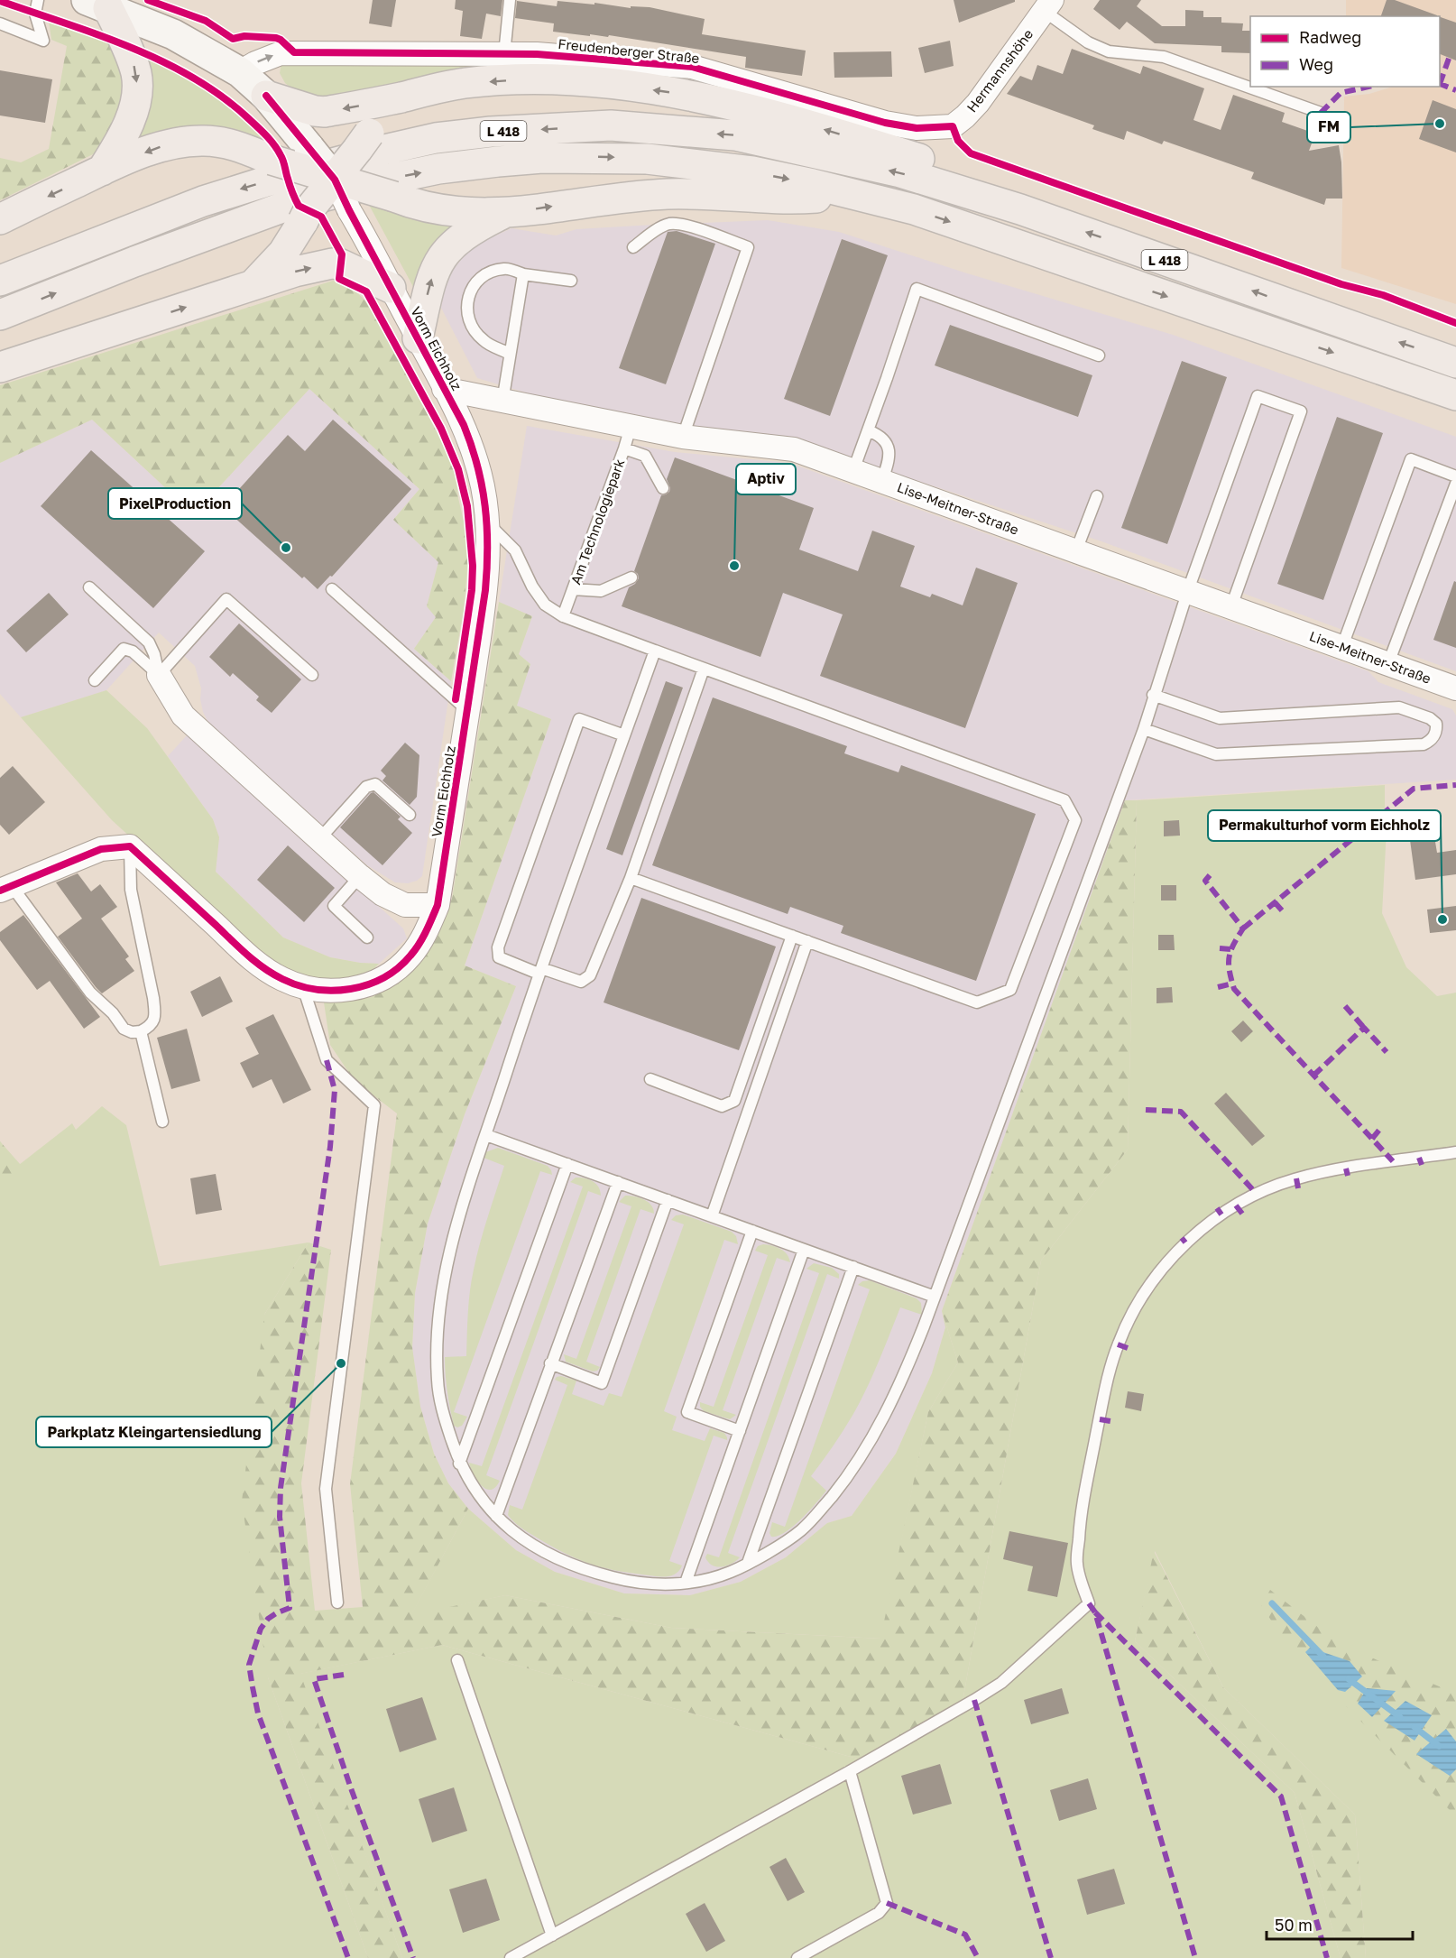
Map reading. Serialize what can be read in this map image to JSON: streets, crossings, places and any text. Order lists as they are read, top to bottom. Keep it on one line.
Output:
{"streets":{"highway":["L 418"],"street":["Freudenberger Straße","Hermannshöhe","Vorm Eichholz","Lise-Meitner-Straße"],"lane":["Am Technologiepark"]},"crossings":[["Freudenberger Straße","Hermannshöhe"],["Vorm Eichholz","Lise-Meitner-Straße"],["Lise-Meitner-Straße","Am Technologiepark"]],"one_way":["Freudenberger Straße"],"places":["FM","PixelProduction","Aptiv","Permakulturhof vorm Eichholz","Parkplatz Kleingartensiedlung"],"legend":["Radweg","Weg"],"scale_bar":"50 m"}
